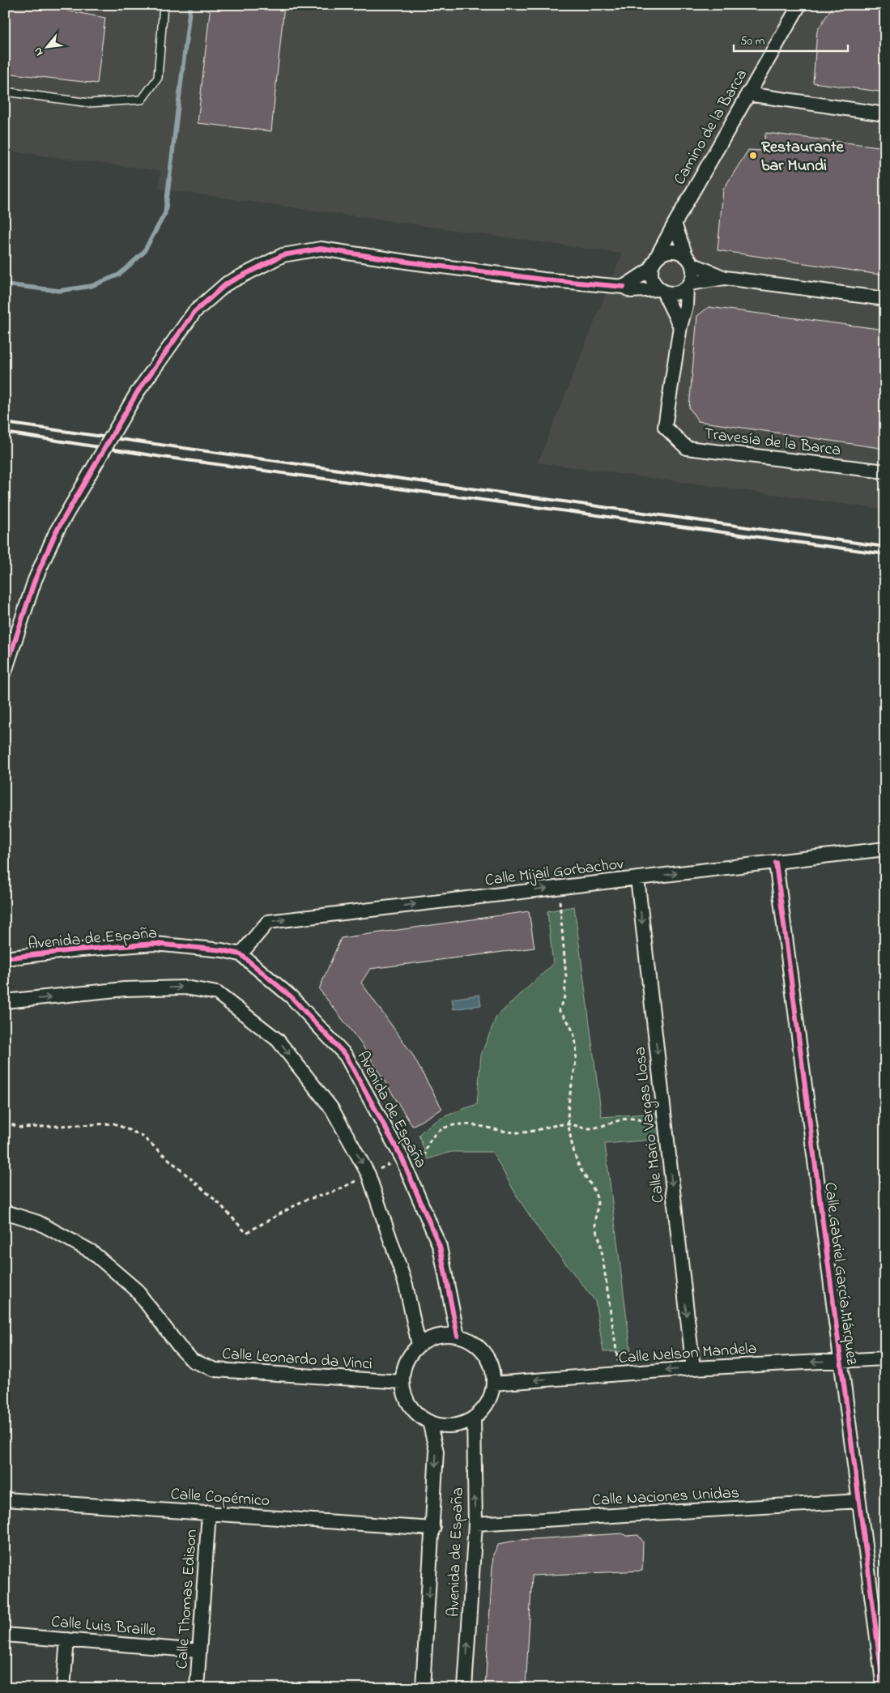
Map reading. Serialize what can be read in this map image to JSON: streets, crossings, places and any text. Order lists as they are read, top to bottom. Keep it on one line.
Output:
{"streets":{"street":["Camino de la Barca","Travesía de la Barca","Calle Mijail Gorbachov","Avenida de España","Calle Mario Vargas Llosa","Calle Gabriel García Márquez","Calle Nelson Mandela","Calle Leonardo da Vinci","Calle Naciones Unidas","Calle Copérnico","Calle Thomas Edison","Calle Luis Braille"]},"crossings":[["Calle Mijail Gorbachov","Avenida de España"],["Calle Mijail Gorbachov","Calle Mario Vargas Llosa"],["Calle Mijail Gorbachov","Calle Gabriel García Márquez"],["Avenida de España","Calle Nelson Mandela"],["Avenida de España","Calle Leonardo da Vinci"],["Avenida de España","Calle Naciones Unidas"],["Avenida de España","Calle Copérnico"],["Calle Mario Vargas Llosa","Calle Nelson Mandela"],["Calle Gabriel García Márquez","Calle Nelson Mandela"],["Calle Gabriel García Márquez","Calle Naciones Unidas"],["Calle Nelson Mandela","Calle Leonardo da Vinci"],["Calle Copérnico","Calle Thomas Edison"],["Calle Thomas Edison","Calle Luis Braille"]],"one_way":["Calle Mijail Gorbachov","Calle Mario Vargas Llosa","Calle Nelson Mandela"],"places":["Restaurante bar Mundi"],"scale_bar":"50 m","north":"bottom left"}
